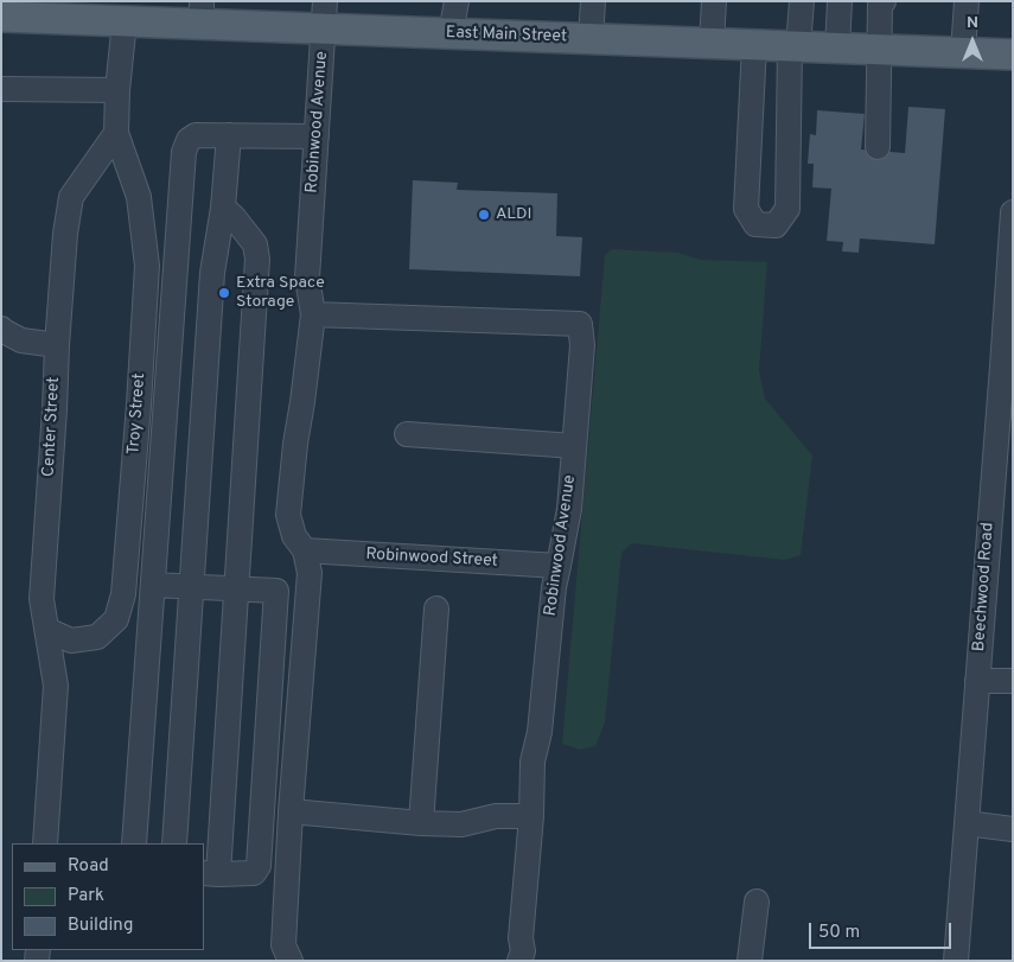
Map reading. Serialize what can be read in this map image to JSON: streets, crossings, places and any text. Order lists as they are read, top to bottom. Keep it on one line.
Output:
{"streets":{"main road":["East Main Street"],"street":["Robinwood Avenue","Troy Street","Center Street","Robinwood Street","Beechwood Road"]},"crossings":[["East Main Street","Robinwood Avenue"],["Robinwood Avenue","Robinwood Street"],["Troy Street","Center Street"]],"places":["ALDI","Extra Space Storage"],"legend":["Road","Park","Building"],"scale_bar":"50 m","north":"top"}
